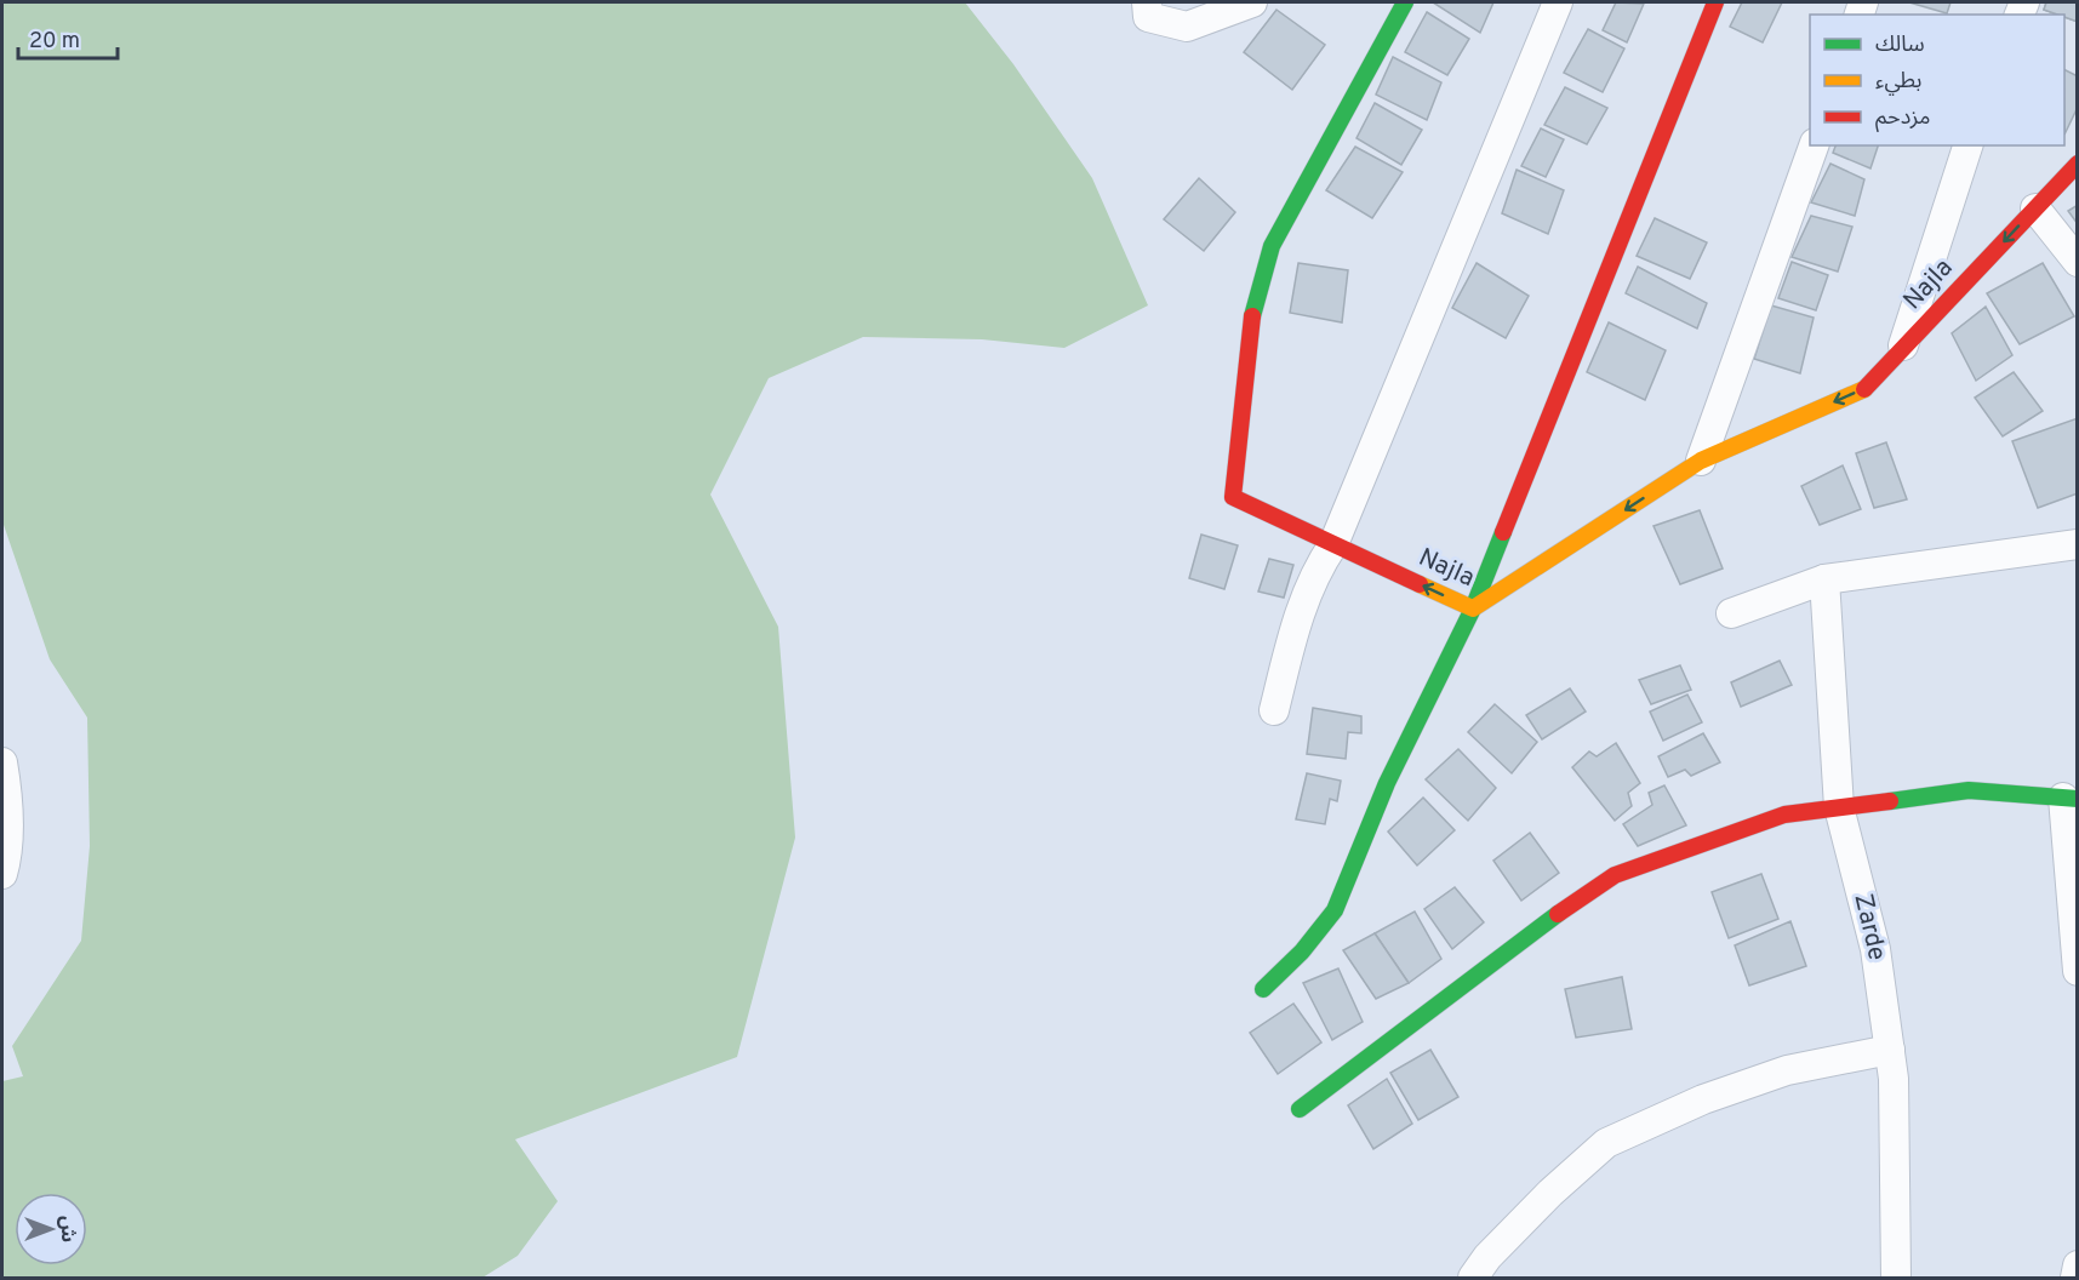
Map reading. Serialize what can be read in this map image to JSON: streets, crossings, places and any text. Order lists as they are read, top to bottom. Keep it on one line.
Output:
{"streets":{"street":["Najla","Zarde"]},"one_way":["Najla"],"legend":["سالك","بطيء","مزدحم"],"scale_bar":"20 m","north":"right"}
